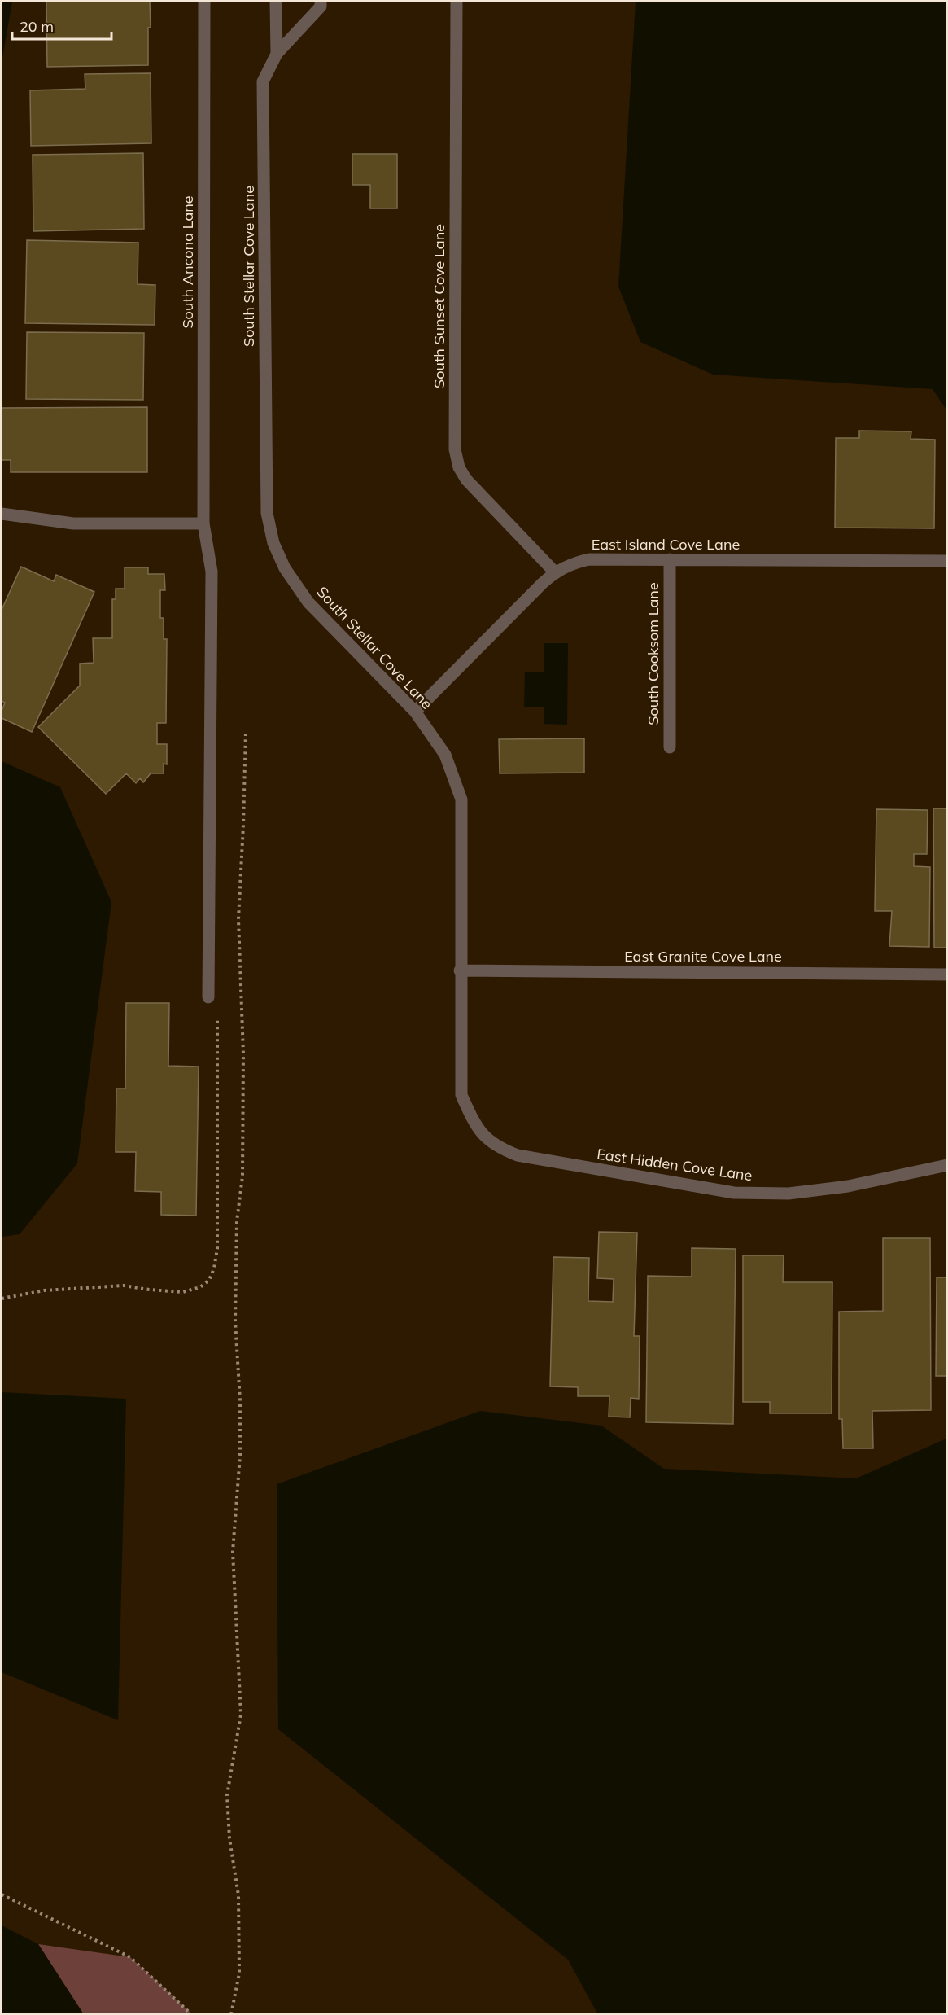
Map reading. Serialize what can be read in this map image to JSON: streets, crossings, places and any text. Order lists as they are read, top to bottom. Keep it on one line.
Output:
{"streets":{"street":["South Ancona Lane","South Stellar Cove Lane","South Sunset Cove Lane","East Island Cove Lane","South Cooksom Lane","East Granite Cove Lane","East Hidden Cove Lane"]},"crossings":[["South Stellar Cove Lane","East Island Cove Lane"],["South Stellar Cove Lane","East Granite Cove Lane"],["South Stellar Cove Lane","East Hidden Cove Lane"],["South Sunset Cove Lane","East Island Cove Lane"],["East Island Cove Lane","South Cooksom Lane"]],"scale_bar":"20 m"}
